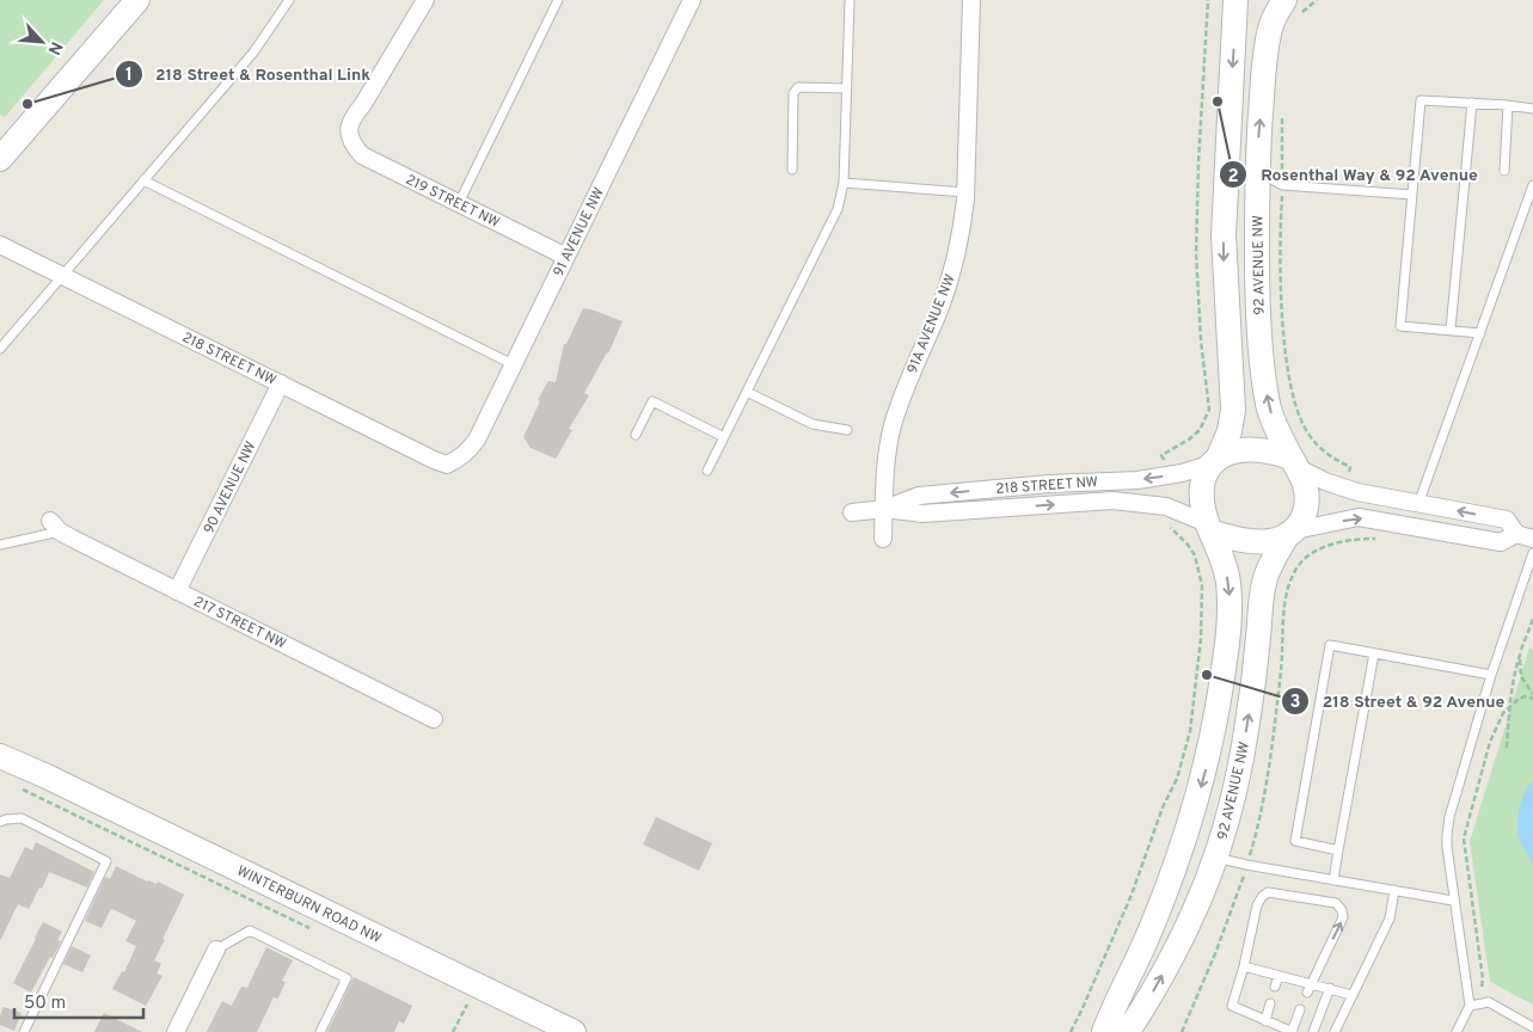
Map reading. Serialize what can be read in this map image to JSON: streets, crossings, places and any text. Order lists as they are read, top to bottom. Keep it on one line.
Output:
{"streets":{"main road":["92 AVENUE NW","WINTERBURN ROAD NW"],"street":["219 STREET NW","91 AVENUE NW","91A AVENUE NW","218 STREET NW","90 AVENUE NW","217 STREET NW"]},"crossings":[["219 STREET NW","91 AVENUE NW"],["91 AVENUE NW","218 STREET NW"],["92 AVENUE NW","218 STREET NW"],["91A AVENUE NW","218 STREET NW"],["218 STREET NW","90 AVENUE NW"],["90 AVENUE NW","217 STREET NW"]],"places":["Rosenthal Way & 92 Avenue","218 Street & Rosenthal Link","218 Street & 92 Avenue"],"scale_bar":"50 m","north":"bottom right"}
